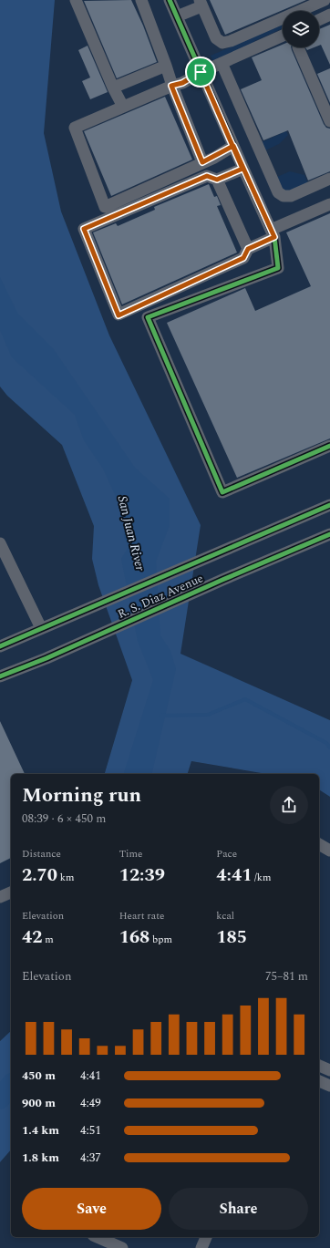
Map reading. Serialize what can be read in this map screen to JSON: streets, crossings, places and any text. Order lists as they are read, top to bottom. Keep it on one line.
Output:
{"streets":{"street":["R. S. Diaz Avenue"]},"water":["San Juan River"],"page":{"heading":["Morning run","08:39 · 6 × 450 m"],"stats":[["Distance","2.70 km"],["Time","12:39"],["Pace","4:41 /km"],["Elevation","42 m"],["Heart rate","168 bpm"],["kcal","185"]],"chart":["Elevation","75–81 m"],"list":[{"name":"450 m","note":"4:41"},{"name":"900 m","note":"4:49"},{"name":"1.4 km","note":"4:51"},{"name":"1.8 km","note":"4:37"}],"buttons":["Save","Share"]}}
